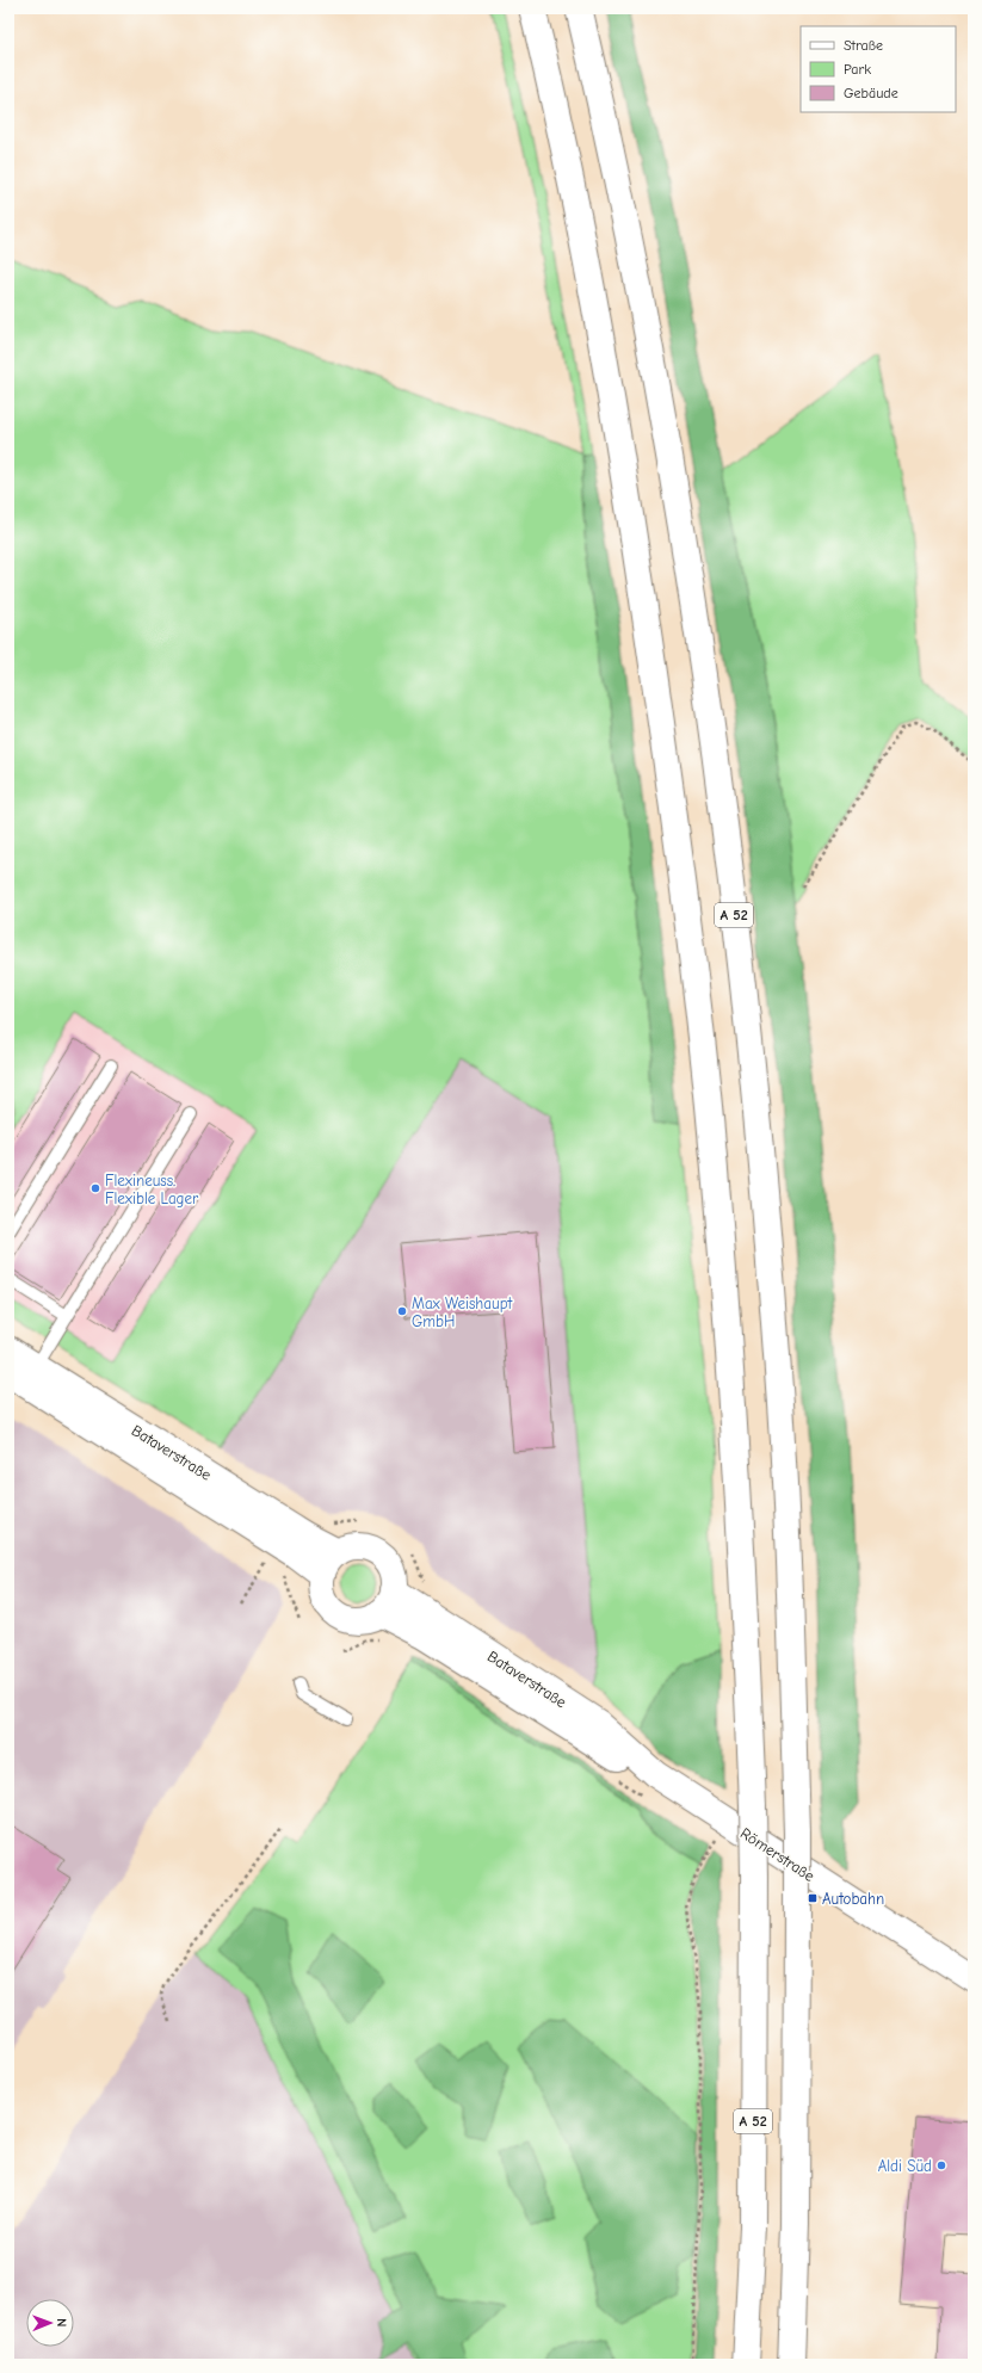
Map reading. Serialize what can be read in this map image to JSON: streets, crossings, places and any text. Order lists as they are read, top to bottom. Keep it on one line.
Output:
{"streets":{"main road":["A 52","Bataverstraße","Römerstraße"]},"crossings":[["Bataverstraße","Römerstraße"]],"places":{"other":["Flexineuss. Flexible Lager","Max Weishaupt GmbH","Aldi Süd"],"transit":["Autobahn"]},"legend":["Straße","Park","Gebäude"],"north":"right"}
